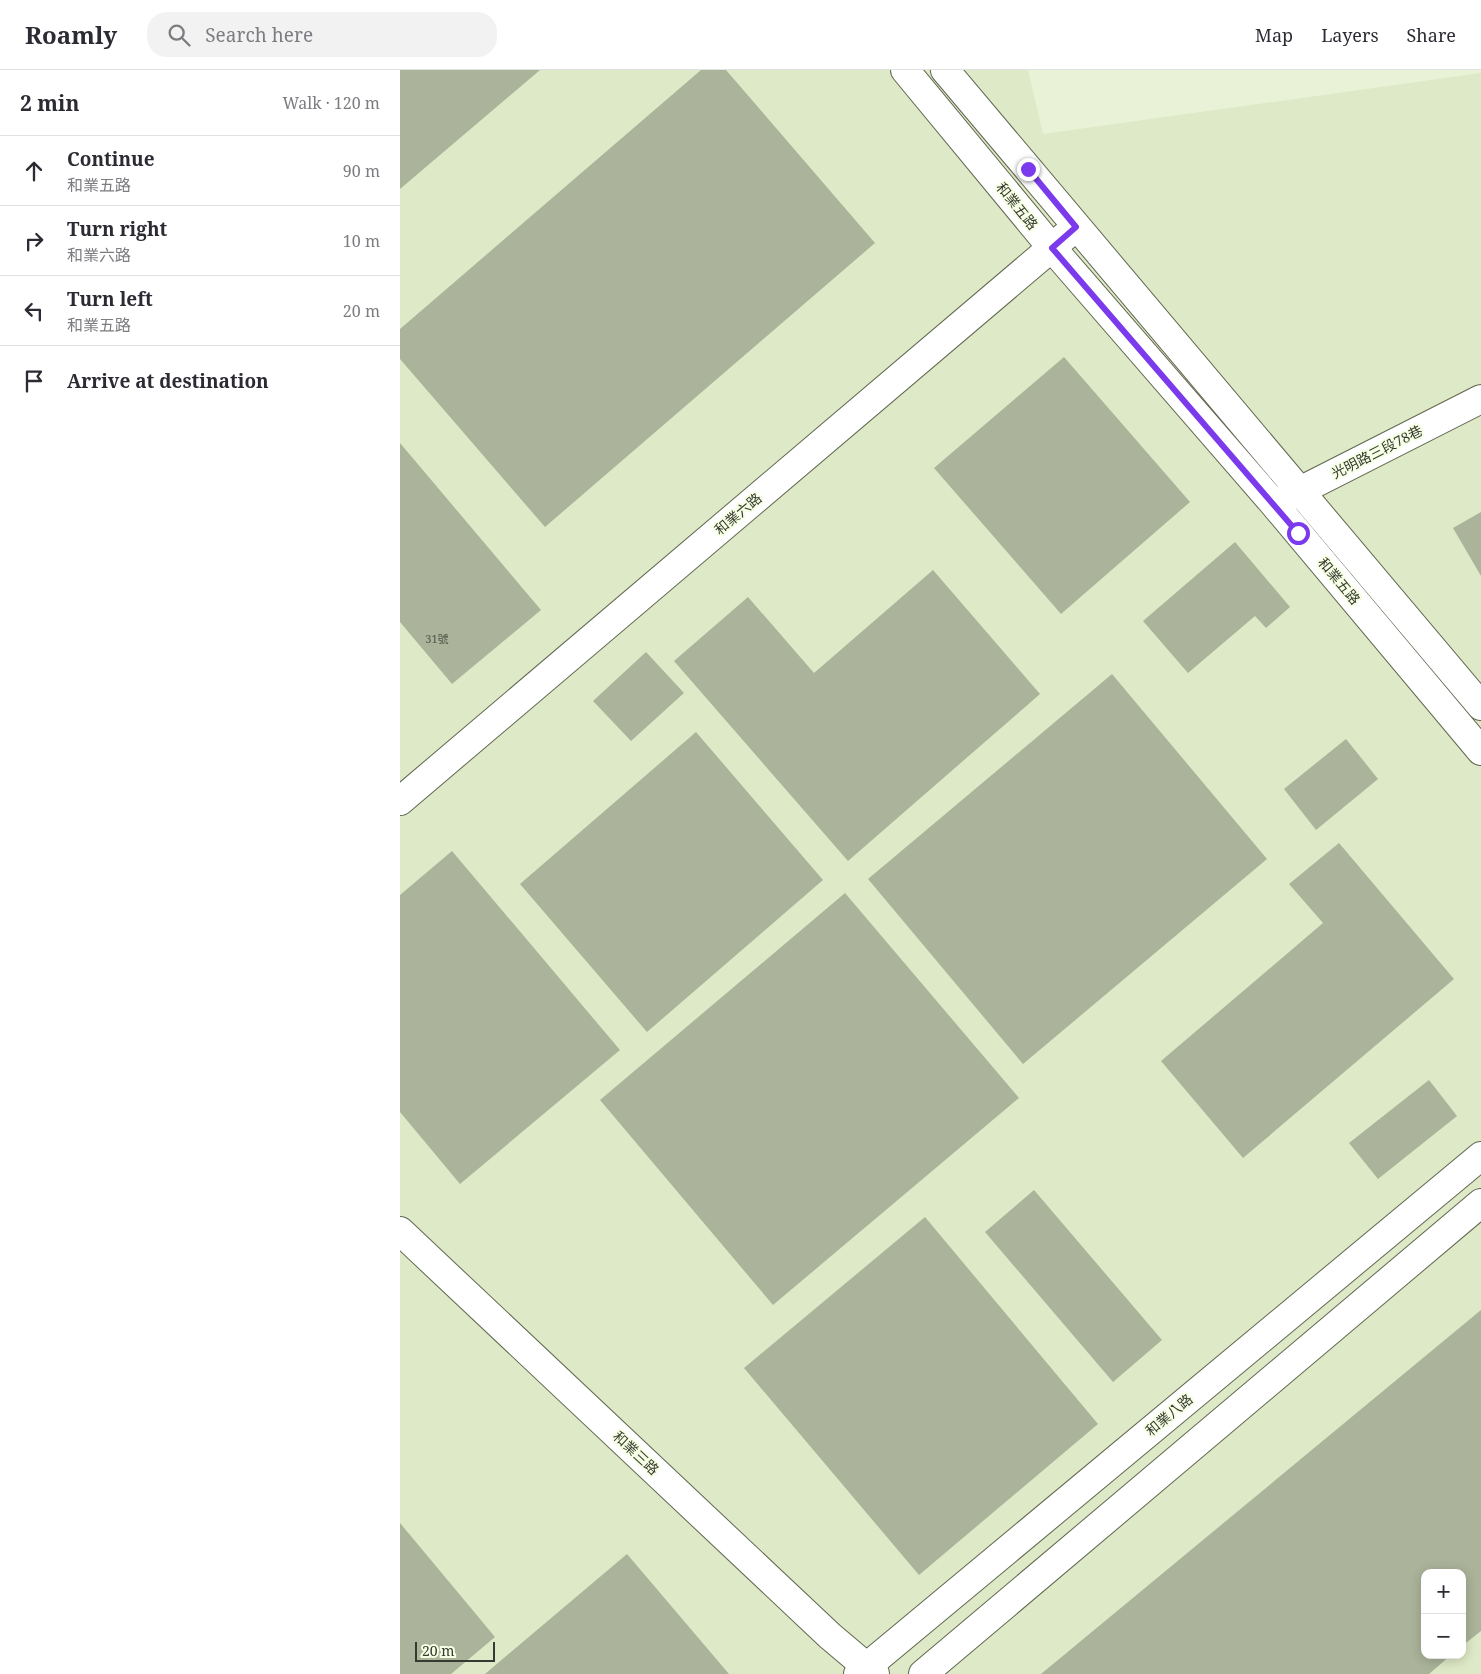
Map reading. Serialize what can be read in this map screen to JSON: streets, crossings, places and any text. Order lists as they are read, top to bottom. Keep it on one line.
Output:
{"streets":{"street":["和業五路","光明路三段78巷","和業六路","和業八路","和業三路"]},"crossings":[["和業五路","光明路三段78巷"],["和業五路","和業六路"],["和業八路","和業三路"]],"house_numbers":["31號"],"scale_bar":"20 m","page":{"header":"Roamly","search":"Search here","nav":["Map","Layers","Share"],"heading":["2 min","Walk · 120 m"],"list":[["Continue","和業五路","90 m"],["Turn right","和業六路","10 m"],["Turn left","和業五路","20 m"],"Arrive at destination"],"map_buttons":["+","−"],"scale":"20 m"}}
